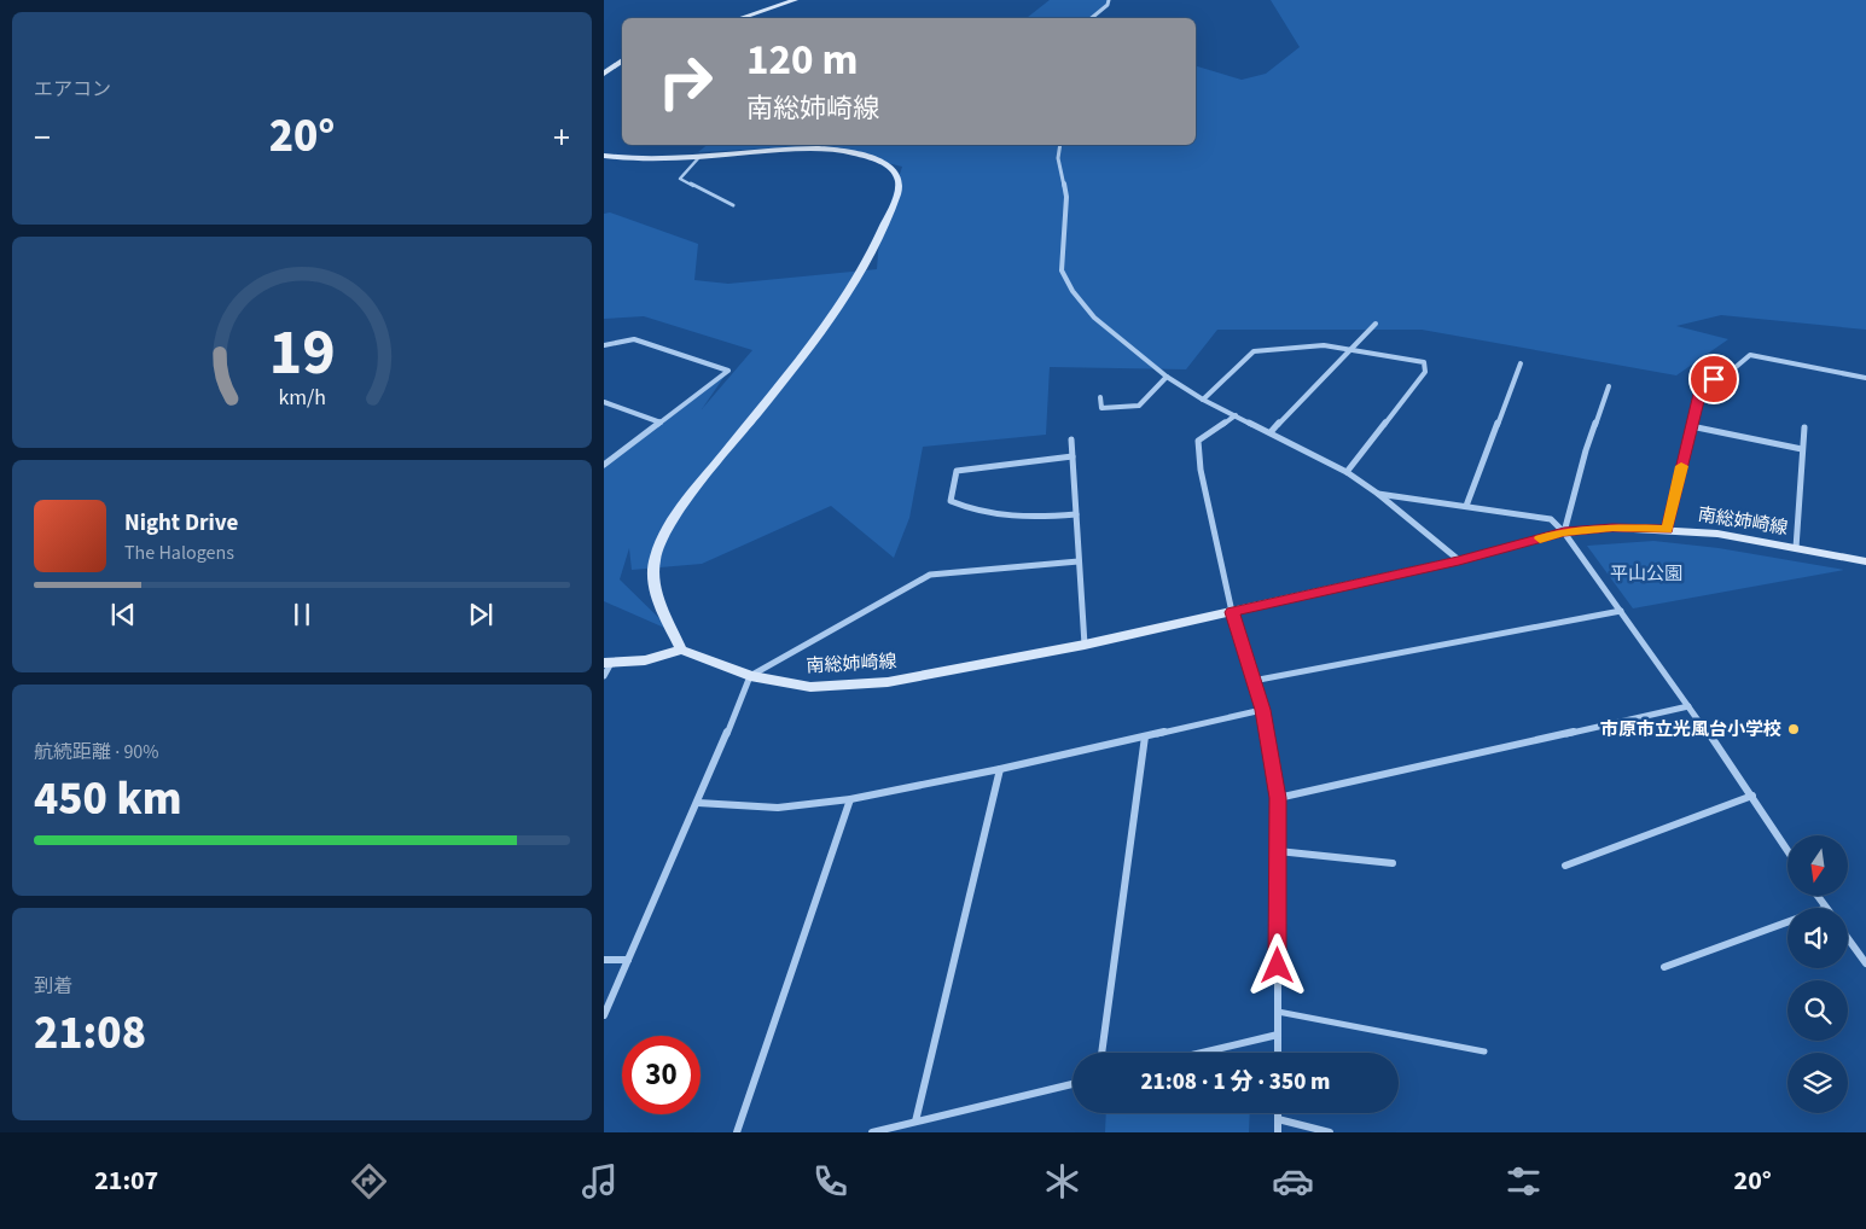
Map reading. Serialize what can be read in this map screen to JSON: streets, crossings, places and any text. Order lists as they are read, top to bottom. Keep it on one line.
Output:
{"streets":{"main road":["南総姉崎線"]},"parks":["平山公園"],"places":["市原市立光風台小学校"],"north":"bottom","page":{"tile":["エアコン",["航続距離 · 90%","450 km"],["到着","21:08"]],"turn":["120 m","南総姉崎線"],"heat":["−","20°","+"],"song":["Night Drive","The Halogens"],"limit":"30","trip":"21:08 · 1 分 · 350 m","tabs":["21:07","20°"],"gauge":["19","km/h"]}}
